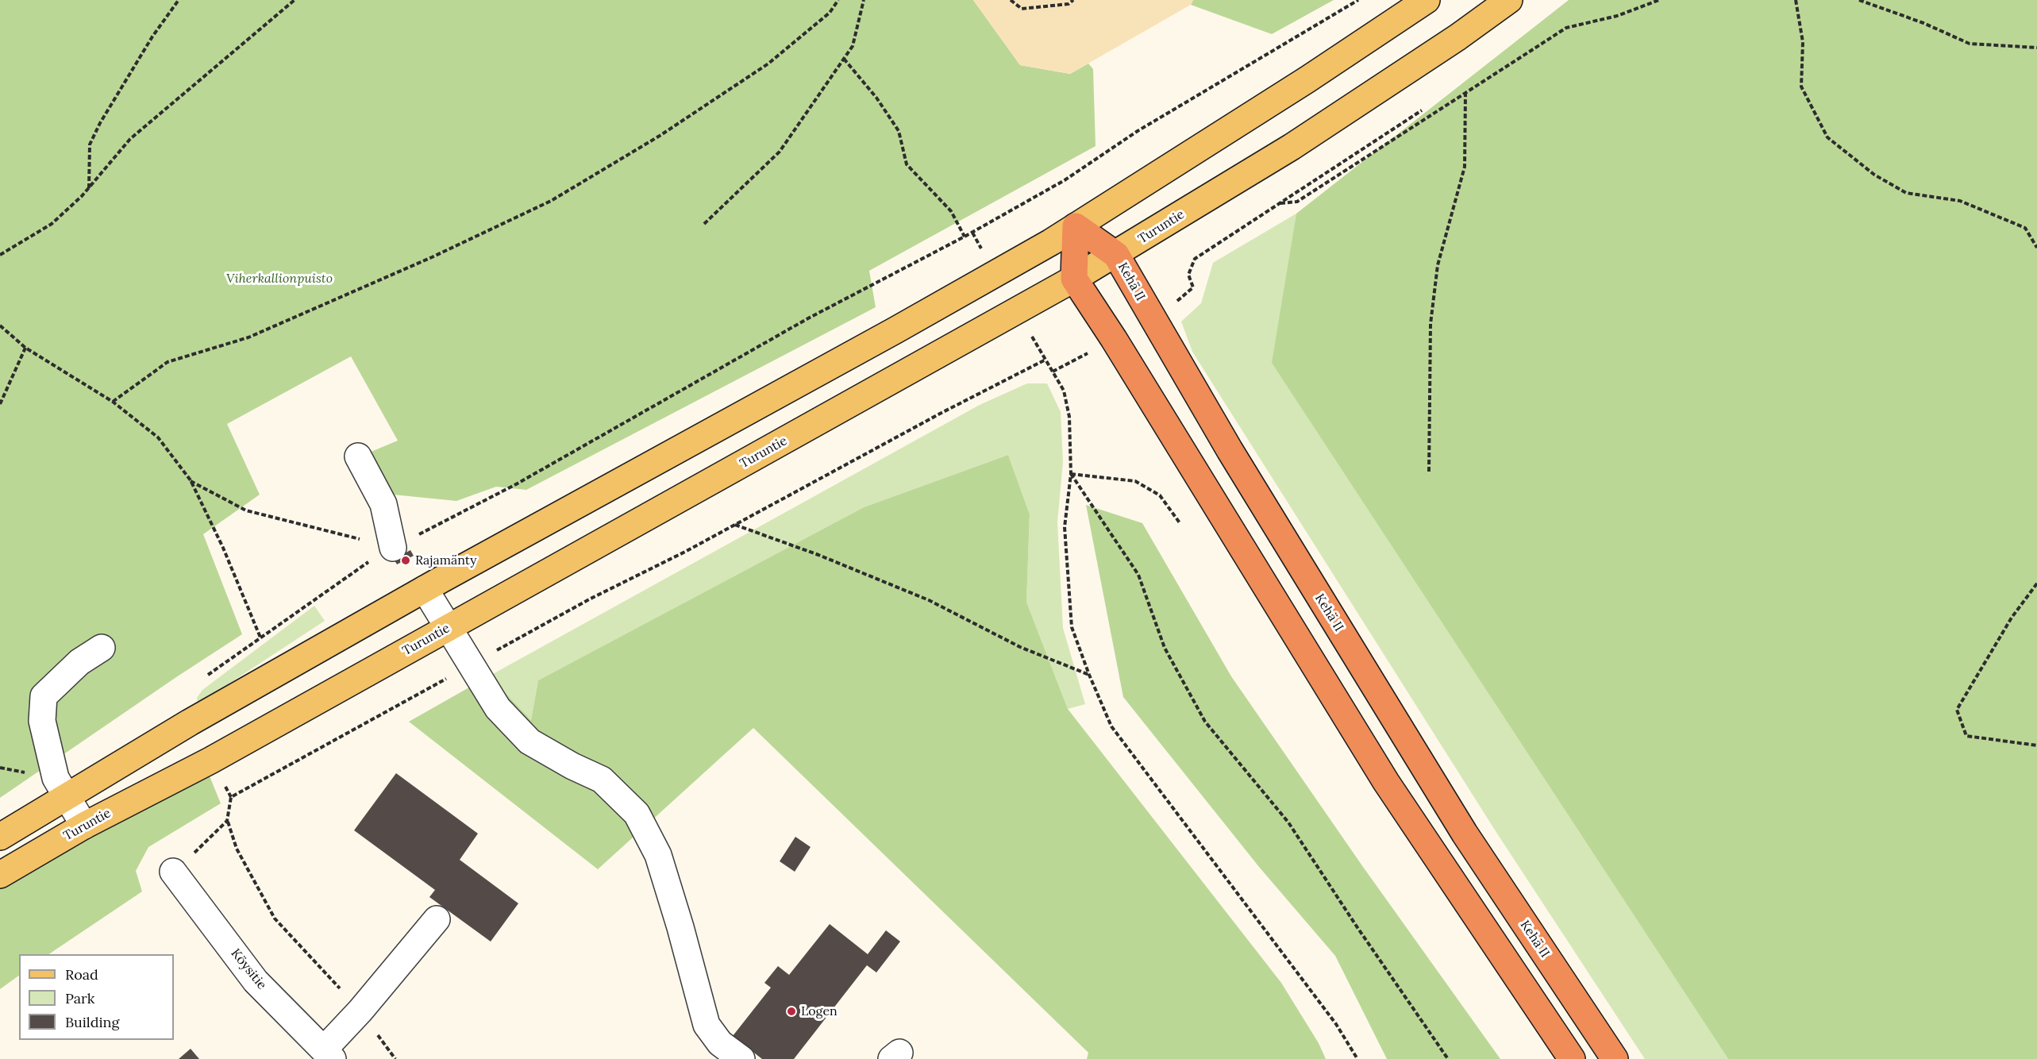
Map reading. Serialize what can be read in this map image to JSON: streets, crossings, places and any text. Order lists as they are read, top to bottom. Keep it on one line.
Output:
{"streets":{"highway":["Kehä II"],"main road":["Turuntie"],"street":["Köysitie"]},"crossings":[["Turuntie","Kehä II"]],"parks":["Viherkallionpuisto"],"places":["Rajamänty","Logen"],"legend":["Road","Park","Building"]}
